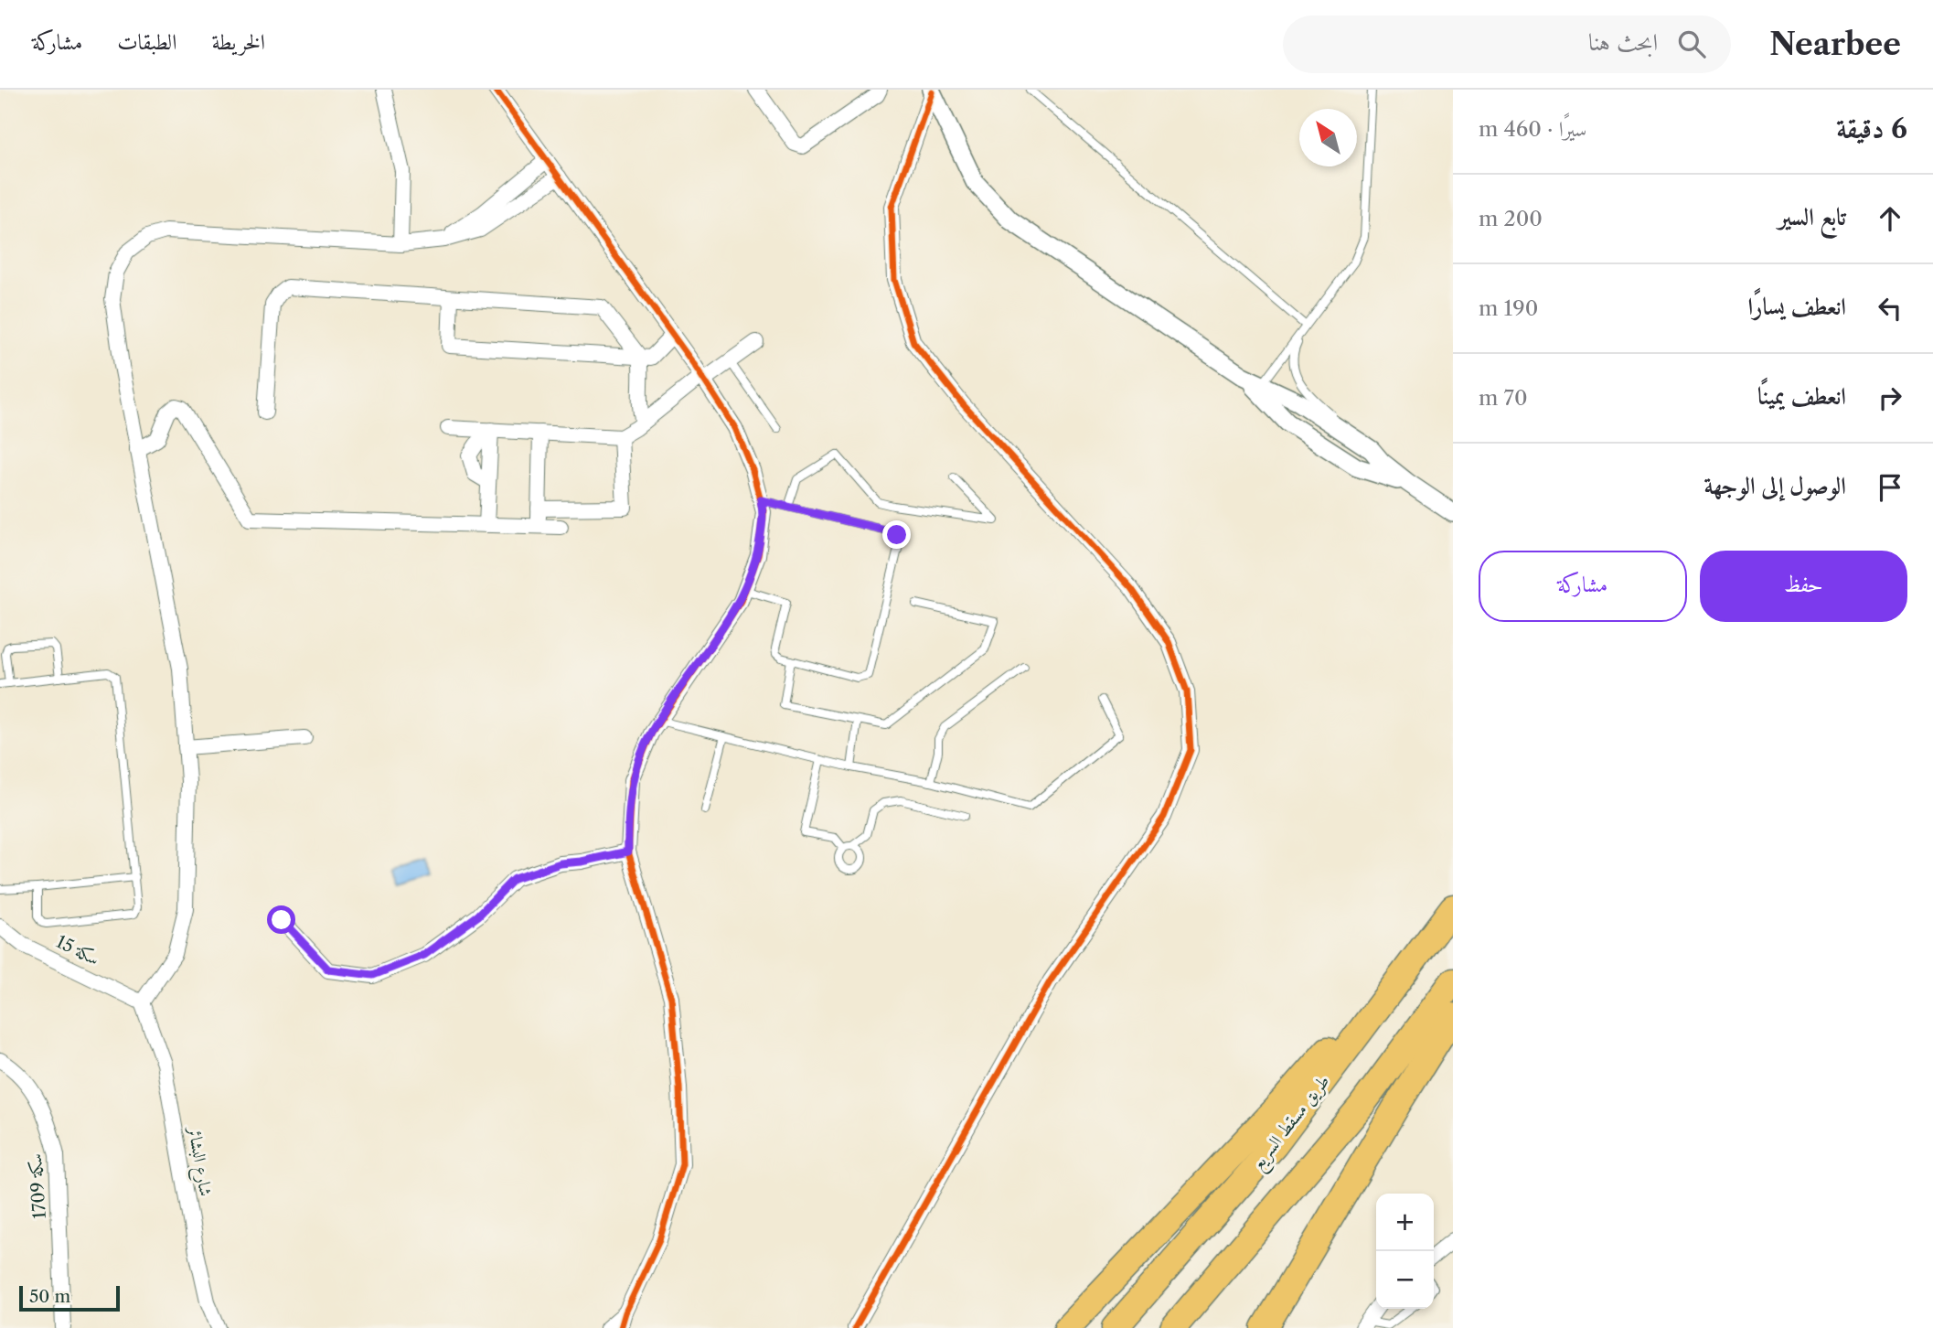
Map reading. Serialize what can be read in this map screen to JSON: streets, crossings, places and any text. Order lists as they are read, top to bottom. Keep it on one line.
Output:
{"streets":{"highway":["طريق مسقط السريع"],"street":["سكة 15","شارع البشائر","سكة 1709"]},"crossings":[["سكة 15","شارع البشائر"]],"scale_bar":"50 m","north":"top left","page":{"header":"Nearbee","search":"ابحث هنا","nav":["الخريطة","الطبقات","مشاركة"],"heading":["6 دقيقة","سيرًا · 460 m"],"list":[["تابع السير","200 m"],["انعطف يسارًا","190 m"],["انعطف يمينًا","70 m"],"الوصول إلى الوجهة"],"buttons":["حفظ","مشاركة"],"map_buttons":["+","−"],"scale":"50 m"}}
